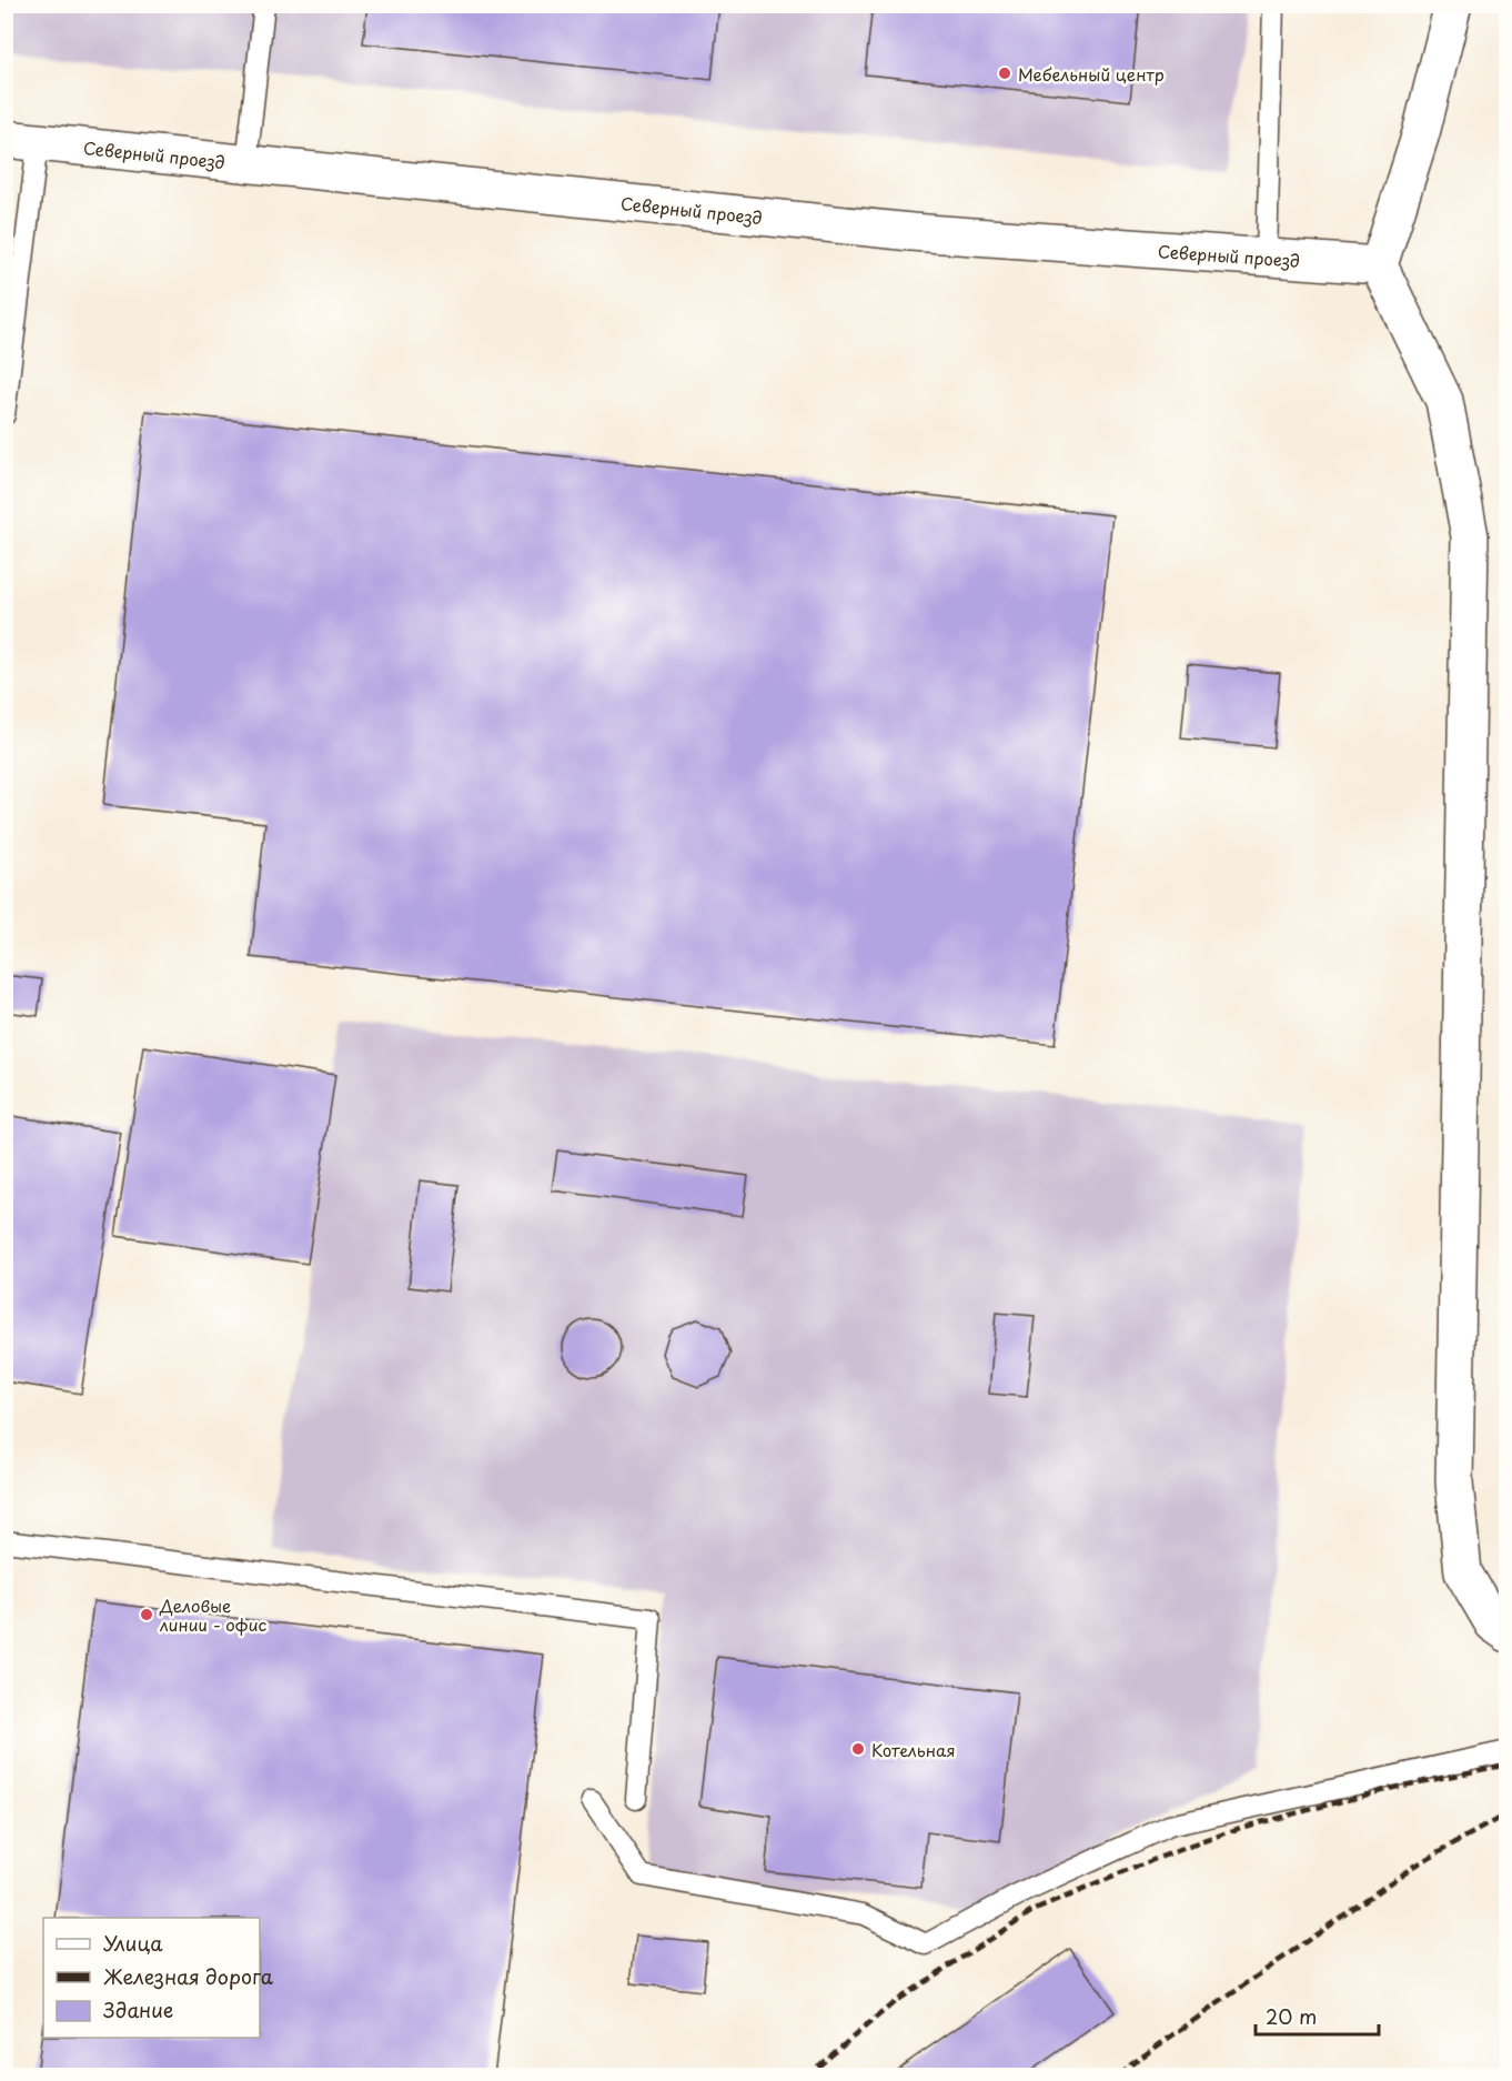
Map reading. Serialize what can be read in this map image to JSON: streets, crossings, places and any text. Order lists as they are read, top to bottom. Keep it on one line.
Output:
{"streets":{"street":["Северный проезд"]},"places":["Мебельный центр","Деловые линии - офис","Котельная"],"legend":["Улица","Железная дорога","Здание"],"scale_bar":"20 m"}
